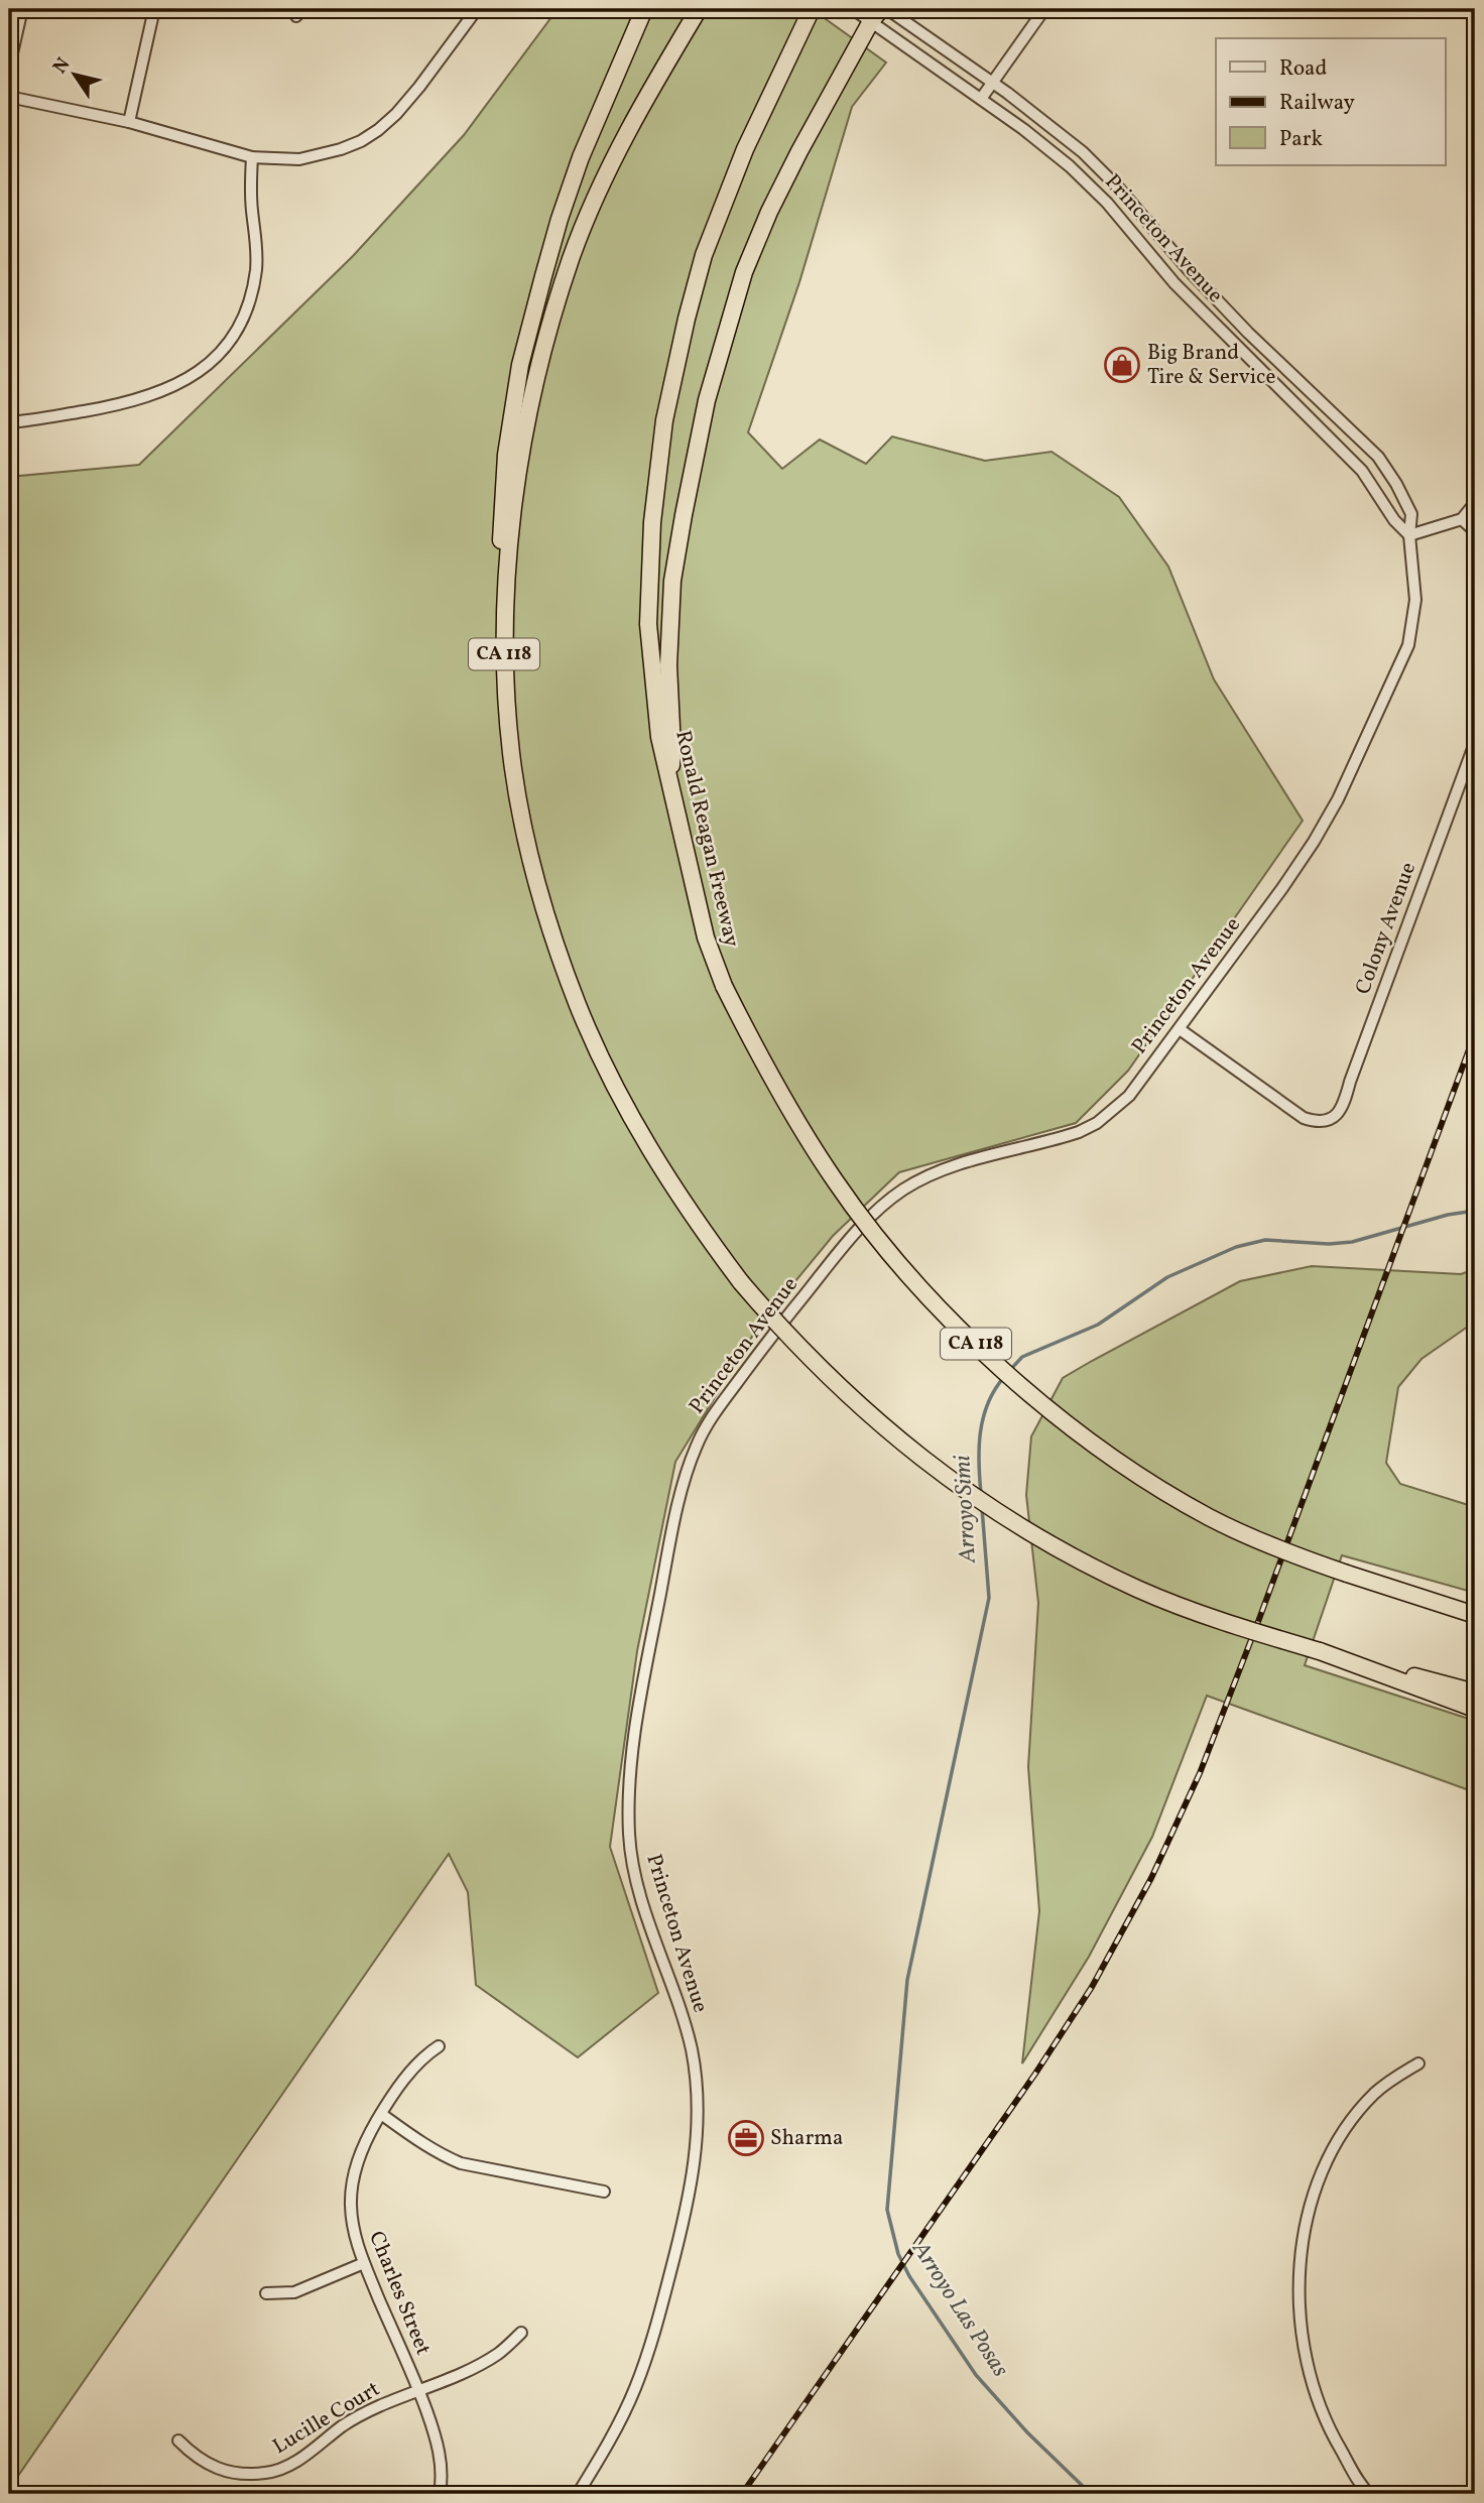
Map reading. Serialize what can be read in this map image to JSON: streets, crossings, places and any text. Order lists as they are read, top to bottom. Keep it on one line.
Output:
{"streets":{"highway":["CA 118","Ronald Reagan Freeway"],"street":["Princeton Avenue","Colony Avenue","Charles Street","Lucille Court"]},"crossings":[["Princeton Avenue","Colony Avenue"],["Charles Street","Lucille Court"]],"water":["Arroyo Simi","Arroyo Las Posas"],"places":{"shop":["Big Brand Tire & Service"],"office":["Sharma"]},"legend":["Road","Railway","Park"],"north":"top left"}
